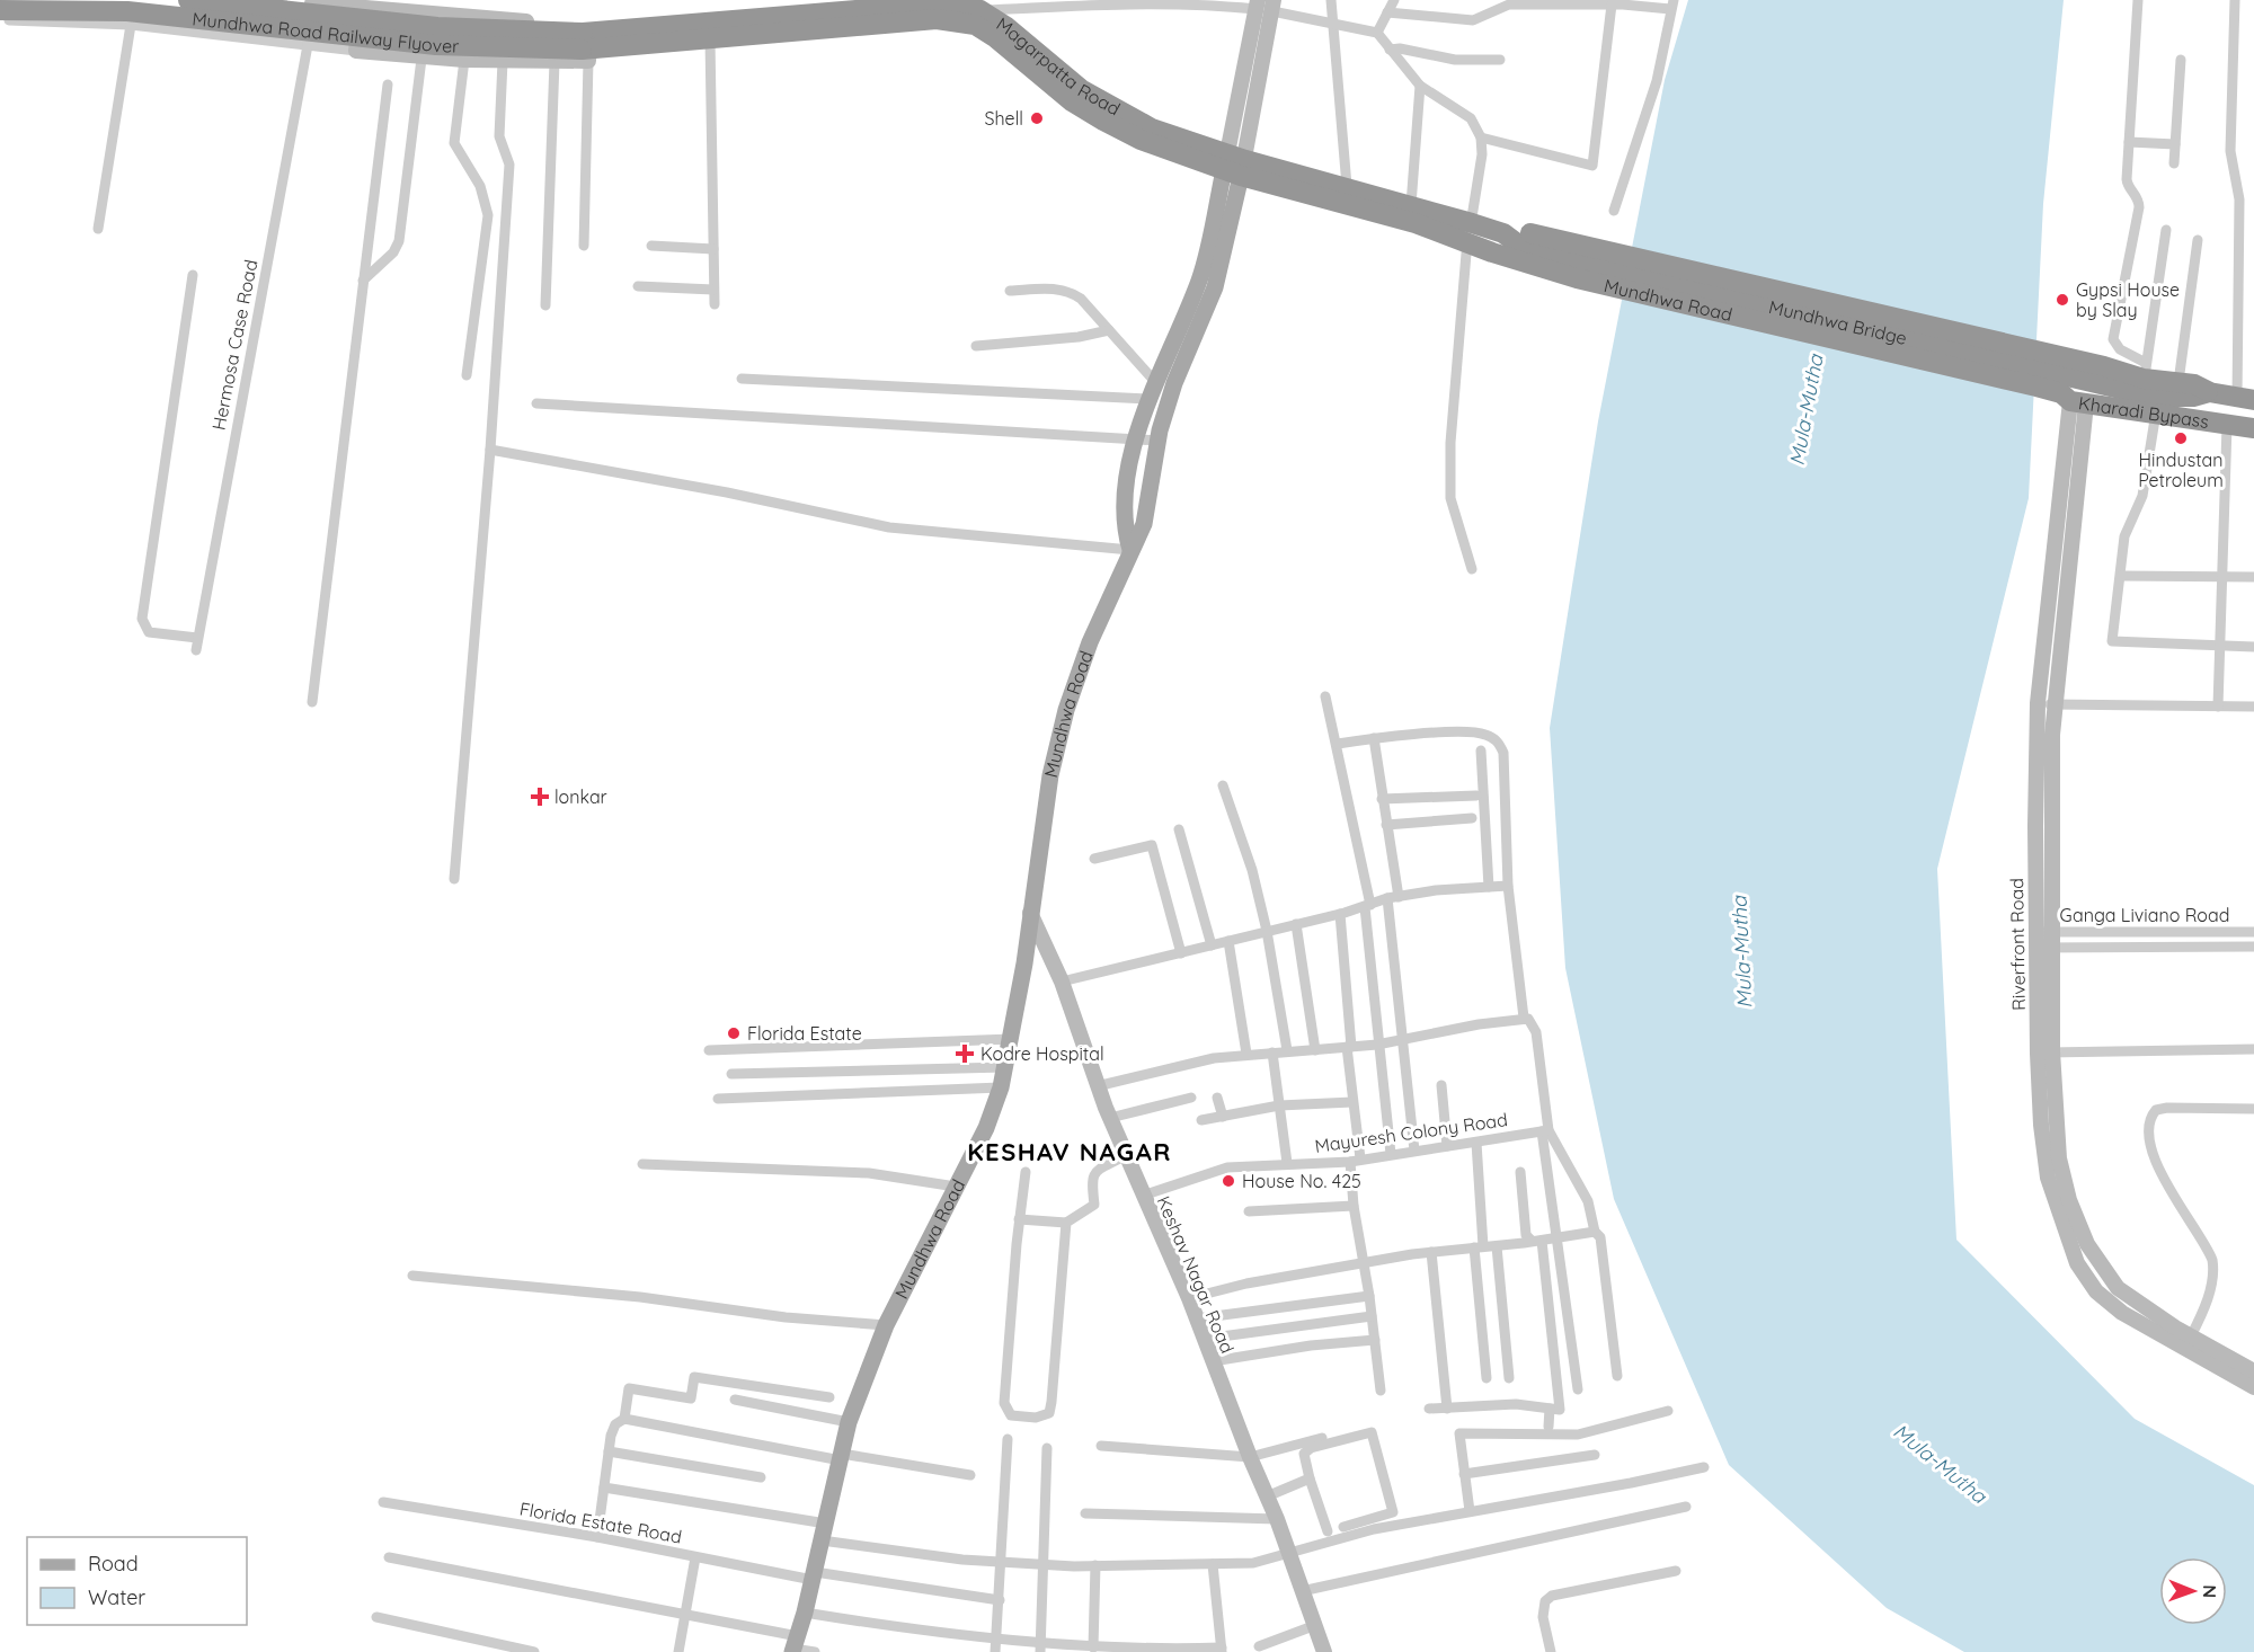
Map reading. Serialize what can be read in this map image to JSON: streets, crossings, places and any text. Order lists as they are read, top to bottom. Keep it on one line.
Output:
{"streets":{"highway":["Mundhwa Road Railway Flyover","Magarpatta Road","Mundhwa Road","Mundhwa Bridge","Kharadi Bypass"],"street":["Hermosa Case Road","Ganga Liviano Road","Riverfront Road","Mayuresh Colony Road","Keshav Nagar Road","Florida Estate Road"]},"crossings":[["Mundhwa Road Railway Flyover","Magarpatta Road"],["Magarpatta Road","Mundhwa Road"],["Magarpatta Road","Mundhwa Bridge"],["Mundhwa Road","Mundhwa Bridge"],["Mundhwa Road","Kharadi Bypass"],["Mundhwa Road","Riverfront Road"],["Mundhwa Road","Keshav Nagar Road"],["Mundhwa Road","Florida Estate Road"],["Mundhwa Bridge","Kharadi Bypass"],["Kharadi Bypass","Riverfront Road"],["Ganga Liviano Road","Riverfront Road"],["Mayuresh Colony Road","Keshav Nagar Road"]],"districts":["KESHAV NAGAR"],"water":["Mula-Mutha"],"places":{"other":["Shell","Gypsi House by Slay","Hindustan Petroleum","Florida Estate","House No. 425"],"health":["lonkar","Kodre Hospital"]},"legend":["Road","Water"],"north":"right"}
